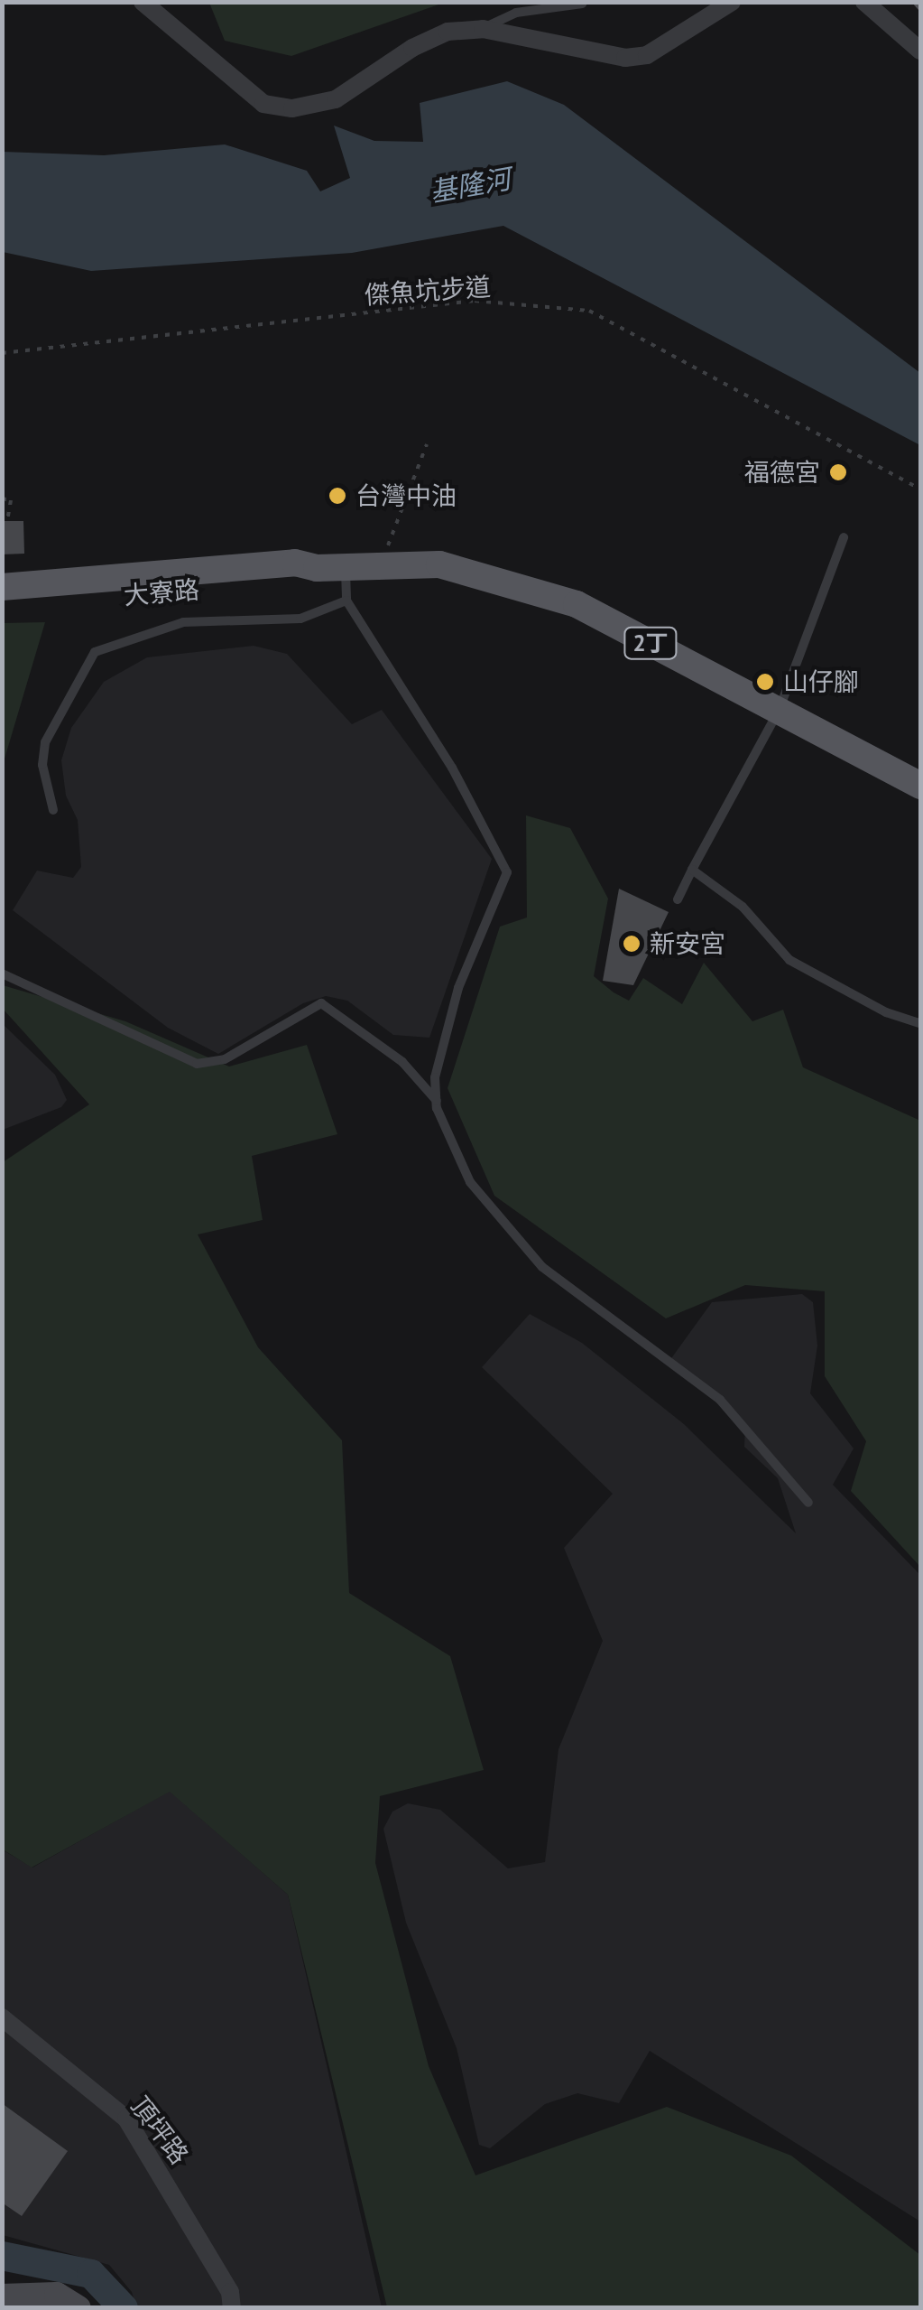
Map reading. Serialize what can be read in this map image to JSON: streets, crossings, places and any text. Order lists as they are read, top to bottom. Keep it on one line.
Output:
{"streets":{"main road":["大寮路","2丁"],"street":["頂坪路"],"path":["傑魚坑步道"]},"crossings":[["大寮路","2丁"]],"water":["基隆河"],"places":["福德宮","台灣中油","山仔腳","新安宮"]}
